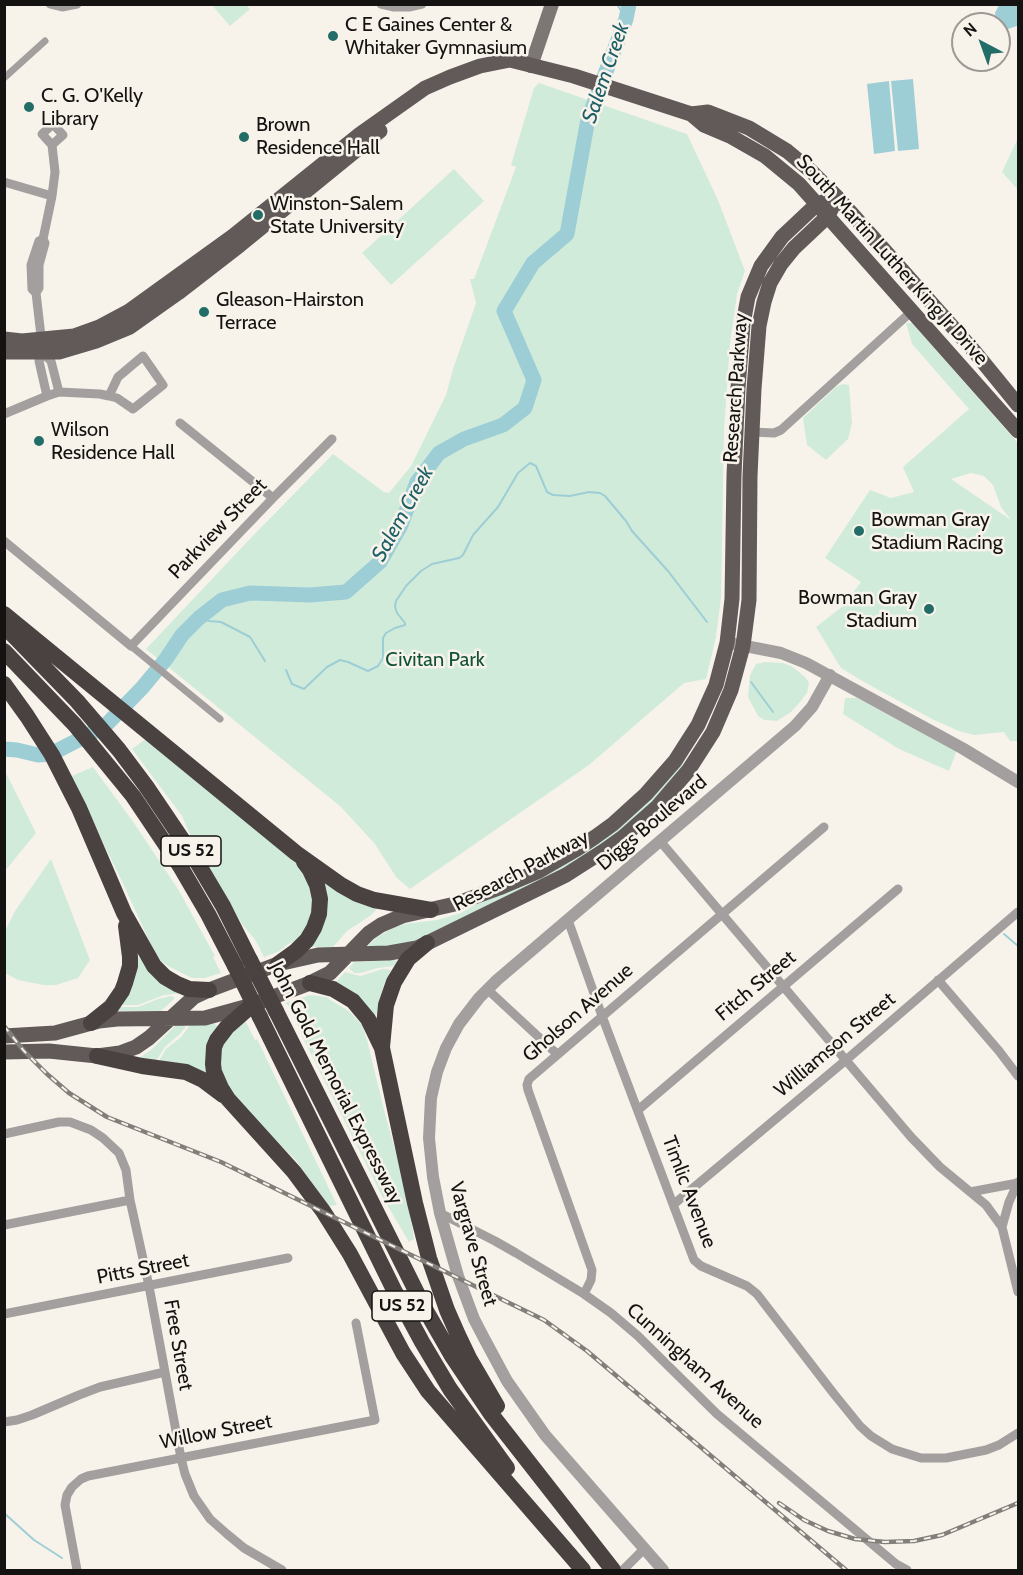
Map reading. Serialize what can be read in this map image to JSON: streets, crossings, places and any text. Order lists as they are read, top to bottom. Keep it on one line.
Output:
{"streets":{"highway":["US 52","John Gold Memorial Expressway"],"main road":["South Martin Luther King Jr Drive","Research Parkway"],"street":["Parkview Street","Diggs Boulevard","Fitch Street","Gholson Avenue","Williamson Street","Timlic Avenue","Vargrave Street","Pitts Street","Free Street","Cunningham Avenue","Willow Street"]},"crossings":[["South Martin Luther King Jr Drive","Research Parkway"],["Research Parkway","John Gold Memorial Expressway"],["Diggs Boulevard","Timlic Avenue"],["Diggs Boulevard","Vargrave Street"],["Fitch Street","Timlic Avenue"],["Gholson Avenue","Timlic Avenue"],["Gholson Avenue","Cunningham Avenue"],["Williamson Street","Timlic Avenue"],["Vargrave Street","Cunningham Avenue"],["Pitts Street","Free Street"],["Free Street","Willow Street"]],"water":["Salem Creek"],"parks":["Civitan Park"],"places":["C E Gaines Center & Whitaker Gymnasium","C. G. O'Kelly Library","Brown Residence Hall","Winston-Salem State University","Gleason-Hairston Terrace","Wilson Residence Hall","Bowman Gray Stadium Racing","Bowman Gray Stadium"],"north":"top left"}
